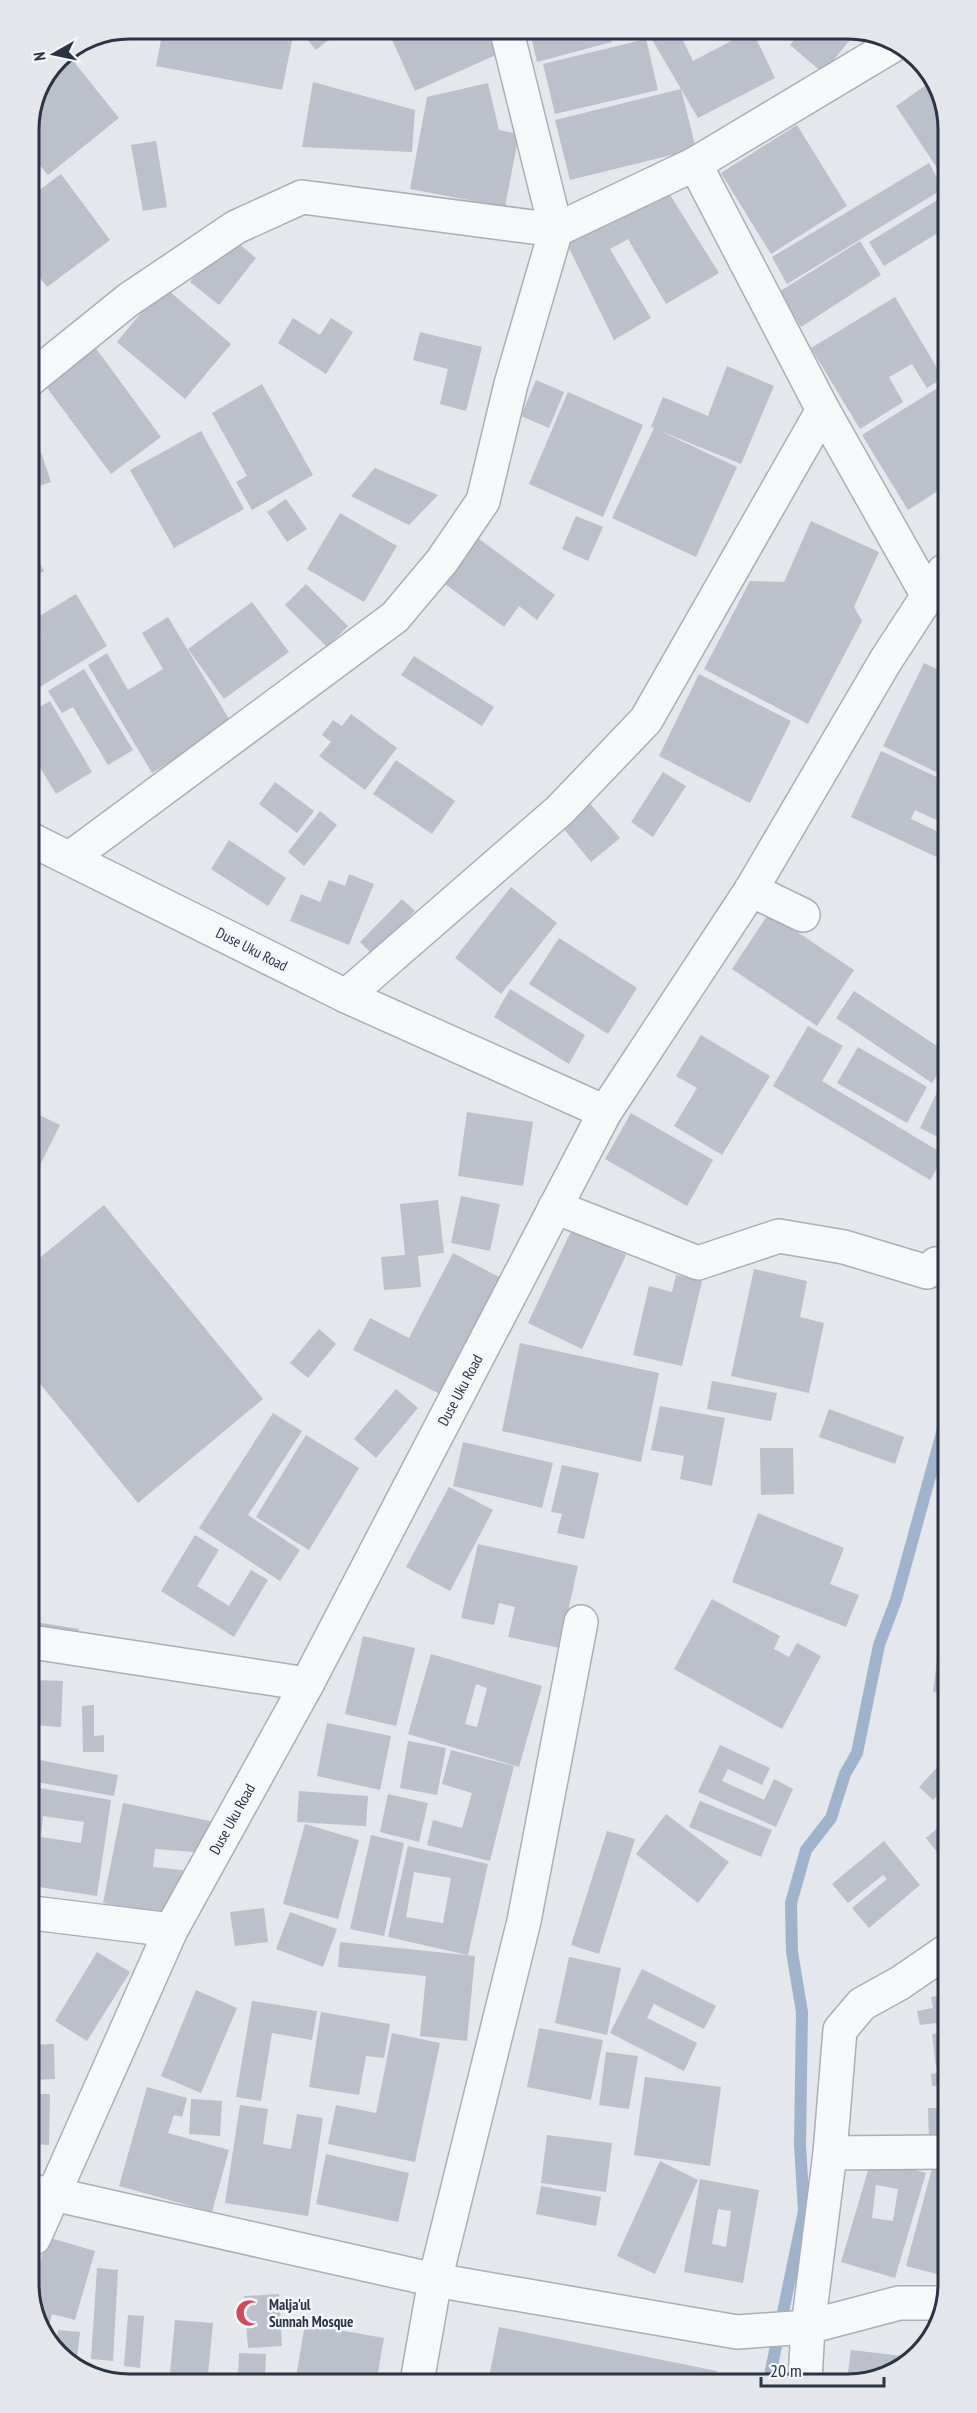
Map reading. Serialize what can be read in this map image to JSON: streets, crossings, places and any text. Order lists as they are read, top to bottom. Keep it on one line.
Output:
{"streets":{"street":["Duse Uku Road"]},"places":{"mosque":["Malja'ul Sunnah Mosque"]},"scale_bar":"20 m","north":"left"}
